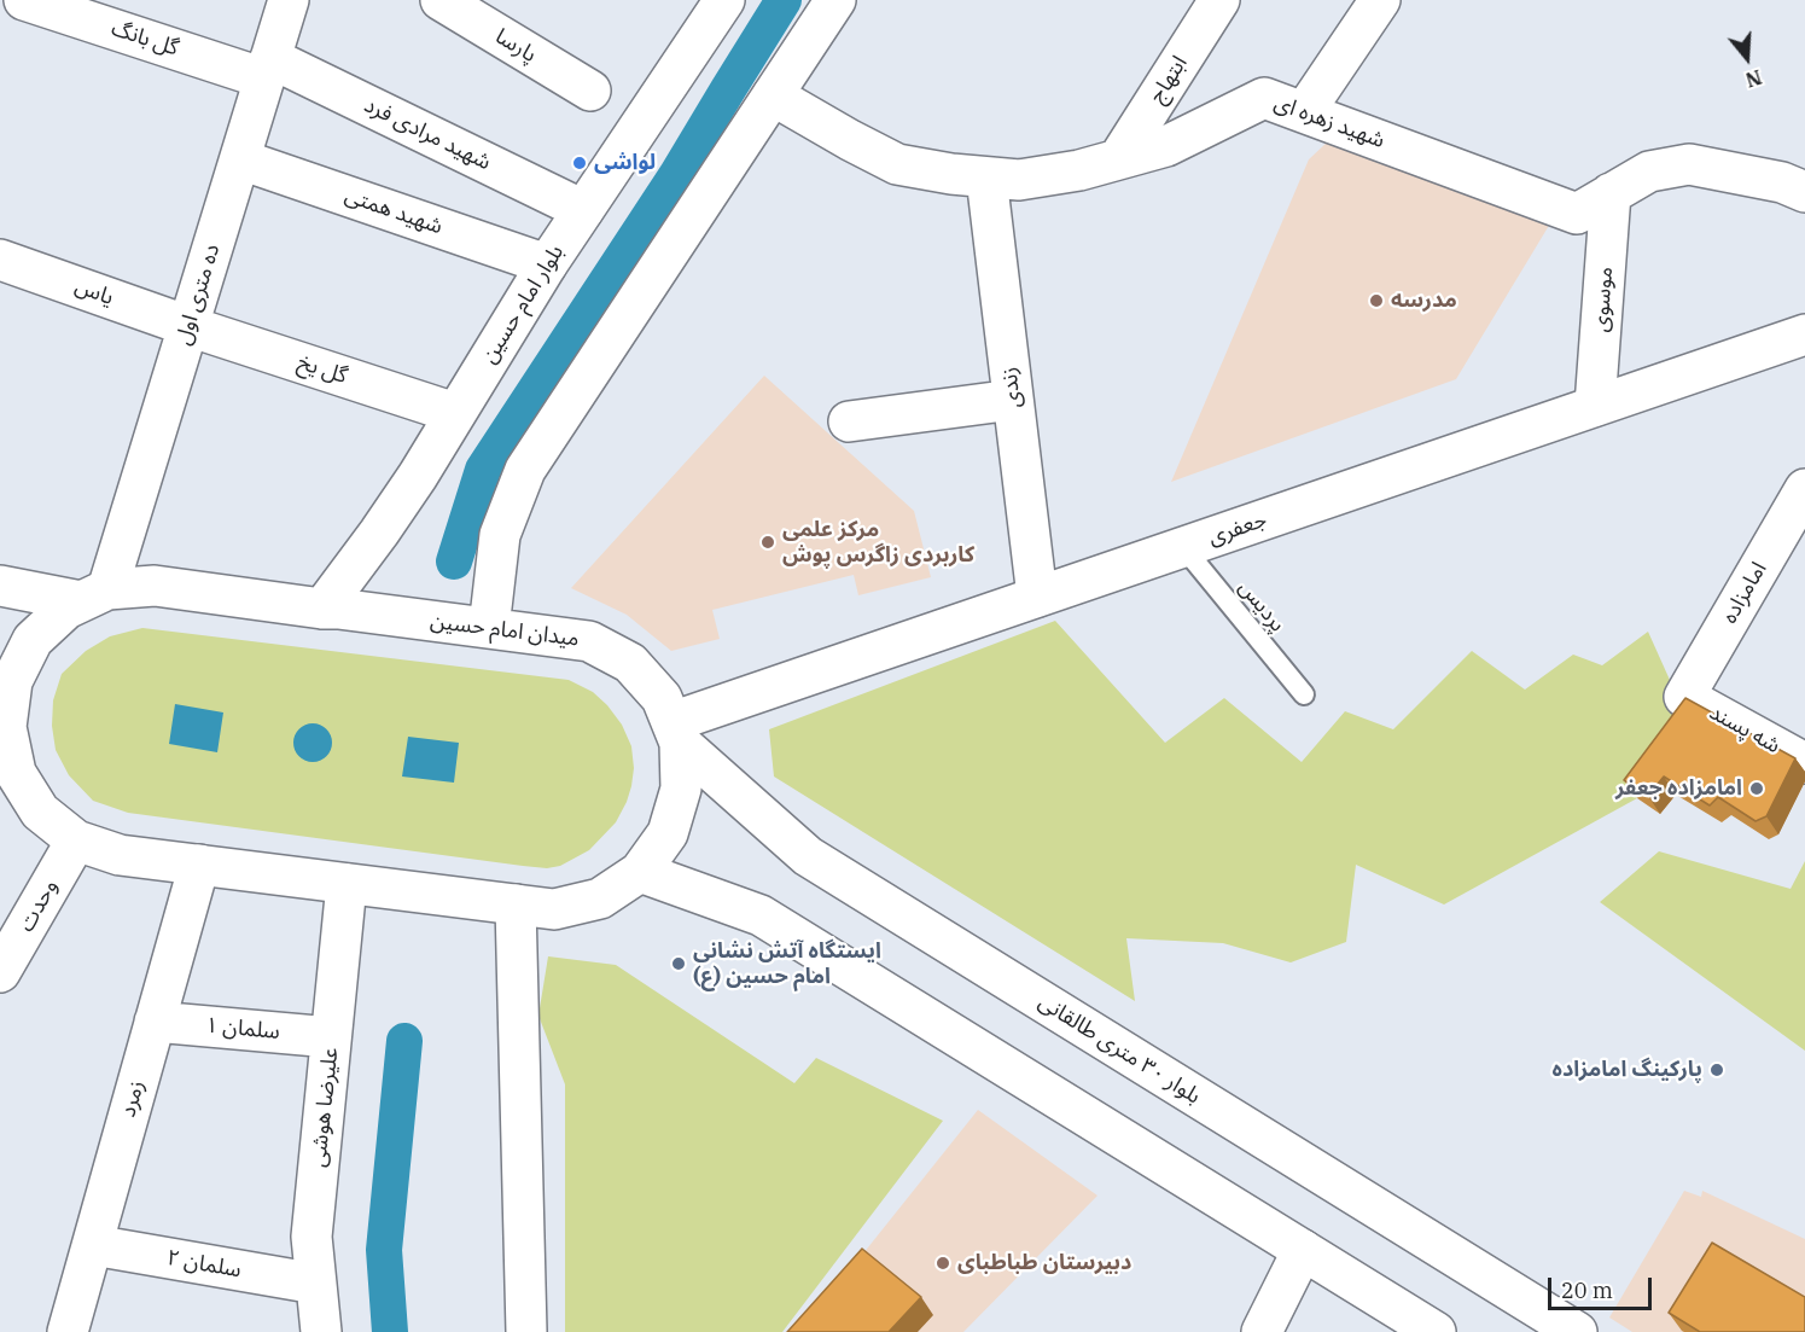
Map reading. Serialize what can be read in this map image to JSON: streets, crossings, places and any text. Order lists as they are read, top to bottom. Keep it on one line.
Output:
{"streets":{"street":["گل بانگ","پارسا","ابتهاج","شهید زهره ای","شهید مرادی فرد","شهید همتی","یاس","ده متری اول","موسوی","بلوار امام حسین","گل یخ","زندی","جعفری","امامزاده","میدان امام حسین","شه پسند","وحدت","سلمان ۱","بلوار ۳۰ متری طالقانی","زمرد","علیرضا هوشی","سلمان ۲"],"lane":["پردیس"]},"crossings":[["گل بانگ","شهید مرادی فرد"],["گل بانگ","ده متری اول"],["ابتهاج","شهید زهره ای"],["شهید زهره ای","موسوی"],["شهید زهره ای","زندی"],["شهید مرادی فرد","ده متری اول"],["شهید مرادی فرد","بلوار امام حسین"],["شهید همتی","ده متری اول"],["شهید همتی","بلوار امام حسین"],["یاس","ده متری اول"],["یاس","گل یخ"],["ده متری اول","گل یخ"],["ده متری اول","میدان امام حسین"],["موسوی","جعفری"],["بلوار امام حسین","گل یخ"],["بلوار امام حسین","میدان امام حسین"],["زندی","جعفری"],["جعفری","پردیس"],["جعفری","میدان امام حسین"],["جعفری","بلوار ۳۰ متری طالقانی"],["امامزاده","شه پسند"],["میدان امام حسین","وحدت"],["میدان امام حسین","بلوار ۳۰ متری طالقانی"],["میدان امام حسین","زمرد"],["میدان امام حسین","علیرضا هوشی"],["سلمان ۱","زمرد"],["سلمان ۱","علیرضا هوشی"],["زمرد","سلمان ۲"],["علیرضا هوشی","سلمان ۲"]],"places":["لواشی","مدرسه","مرکز علمی کاربردی زاگرس پوش","امامزاده جعفر","ایستگاه آتش نشانی امام حسین (ع)","پارکینگ امامزاده","دبیرستان طباطبای"],"scale_bar":"20 m","north":"bottom"}
